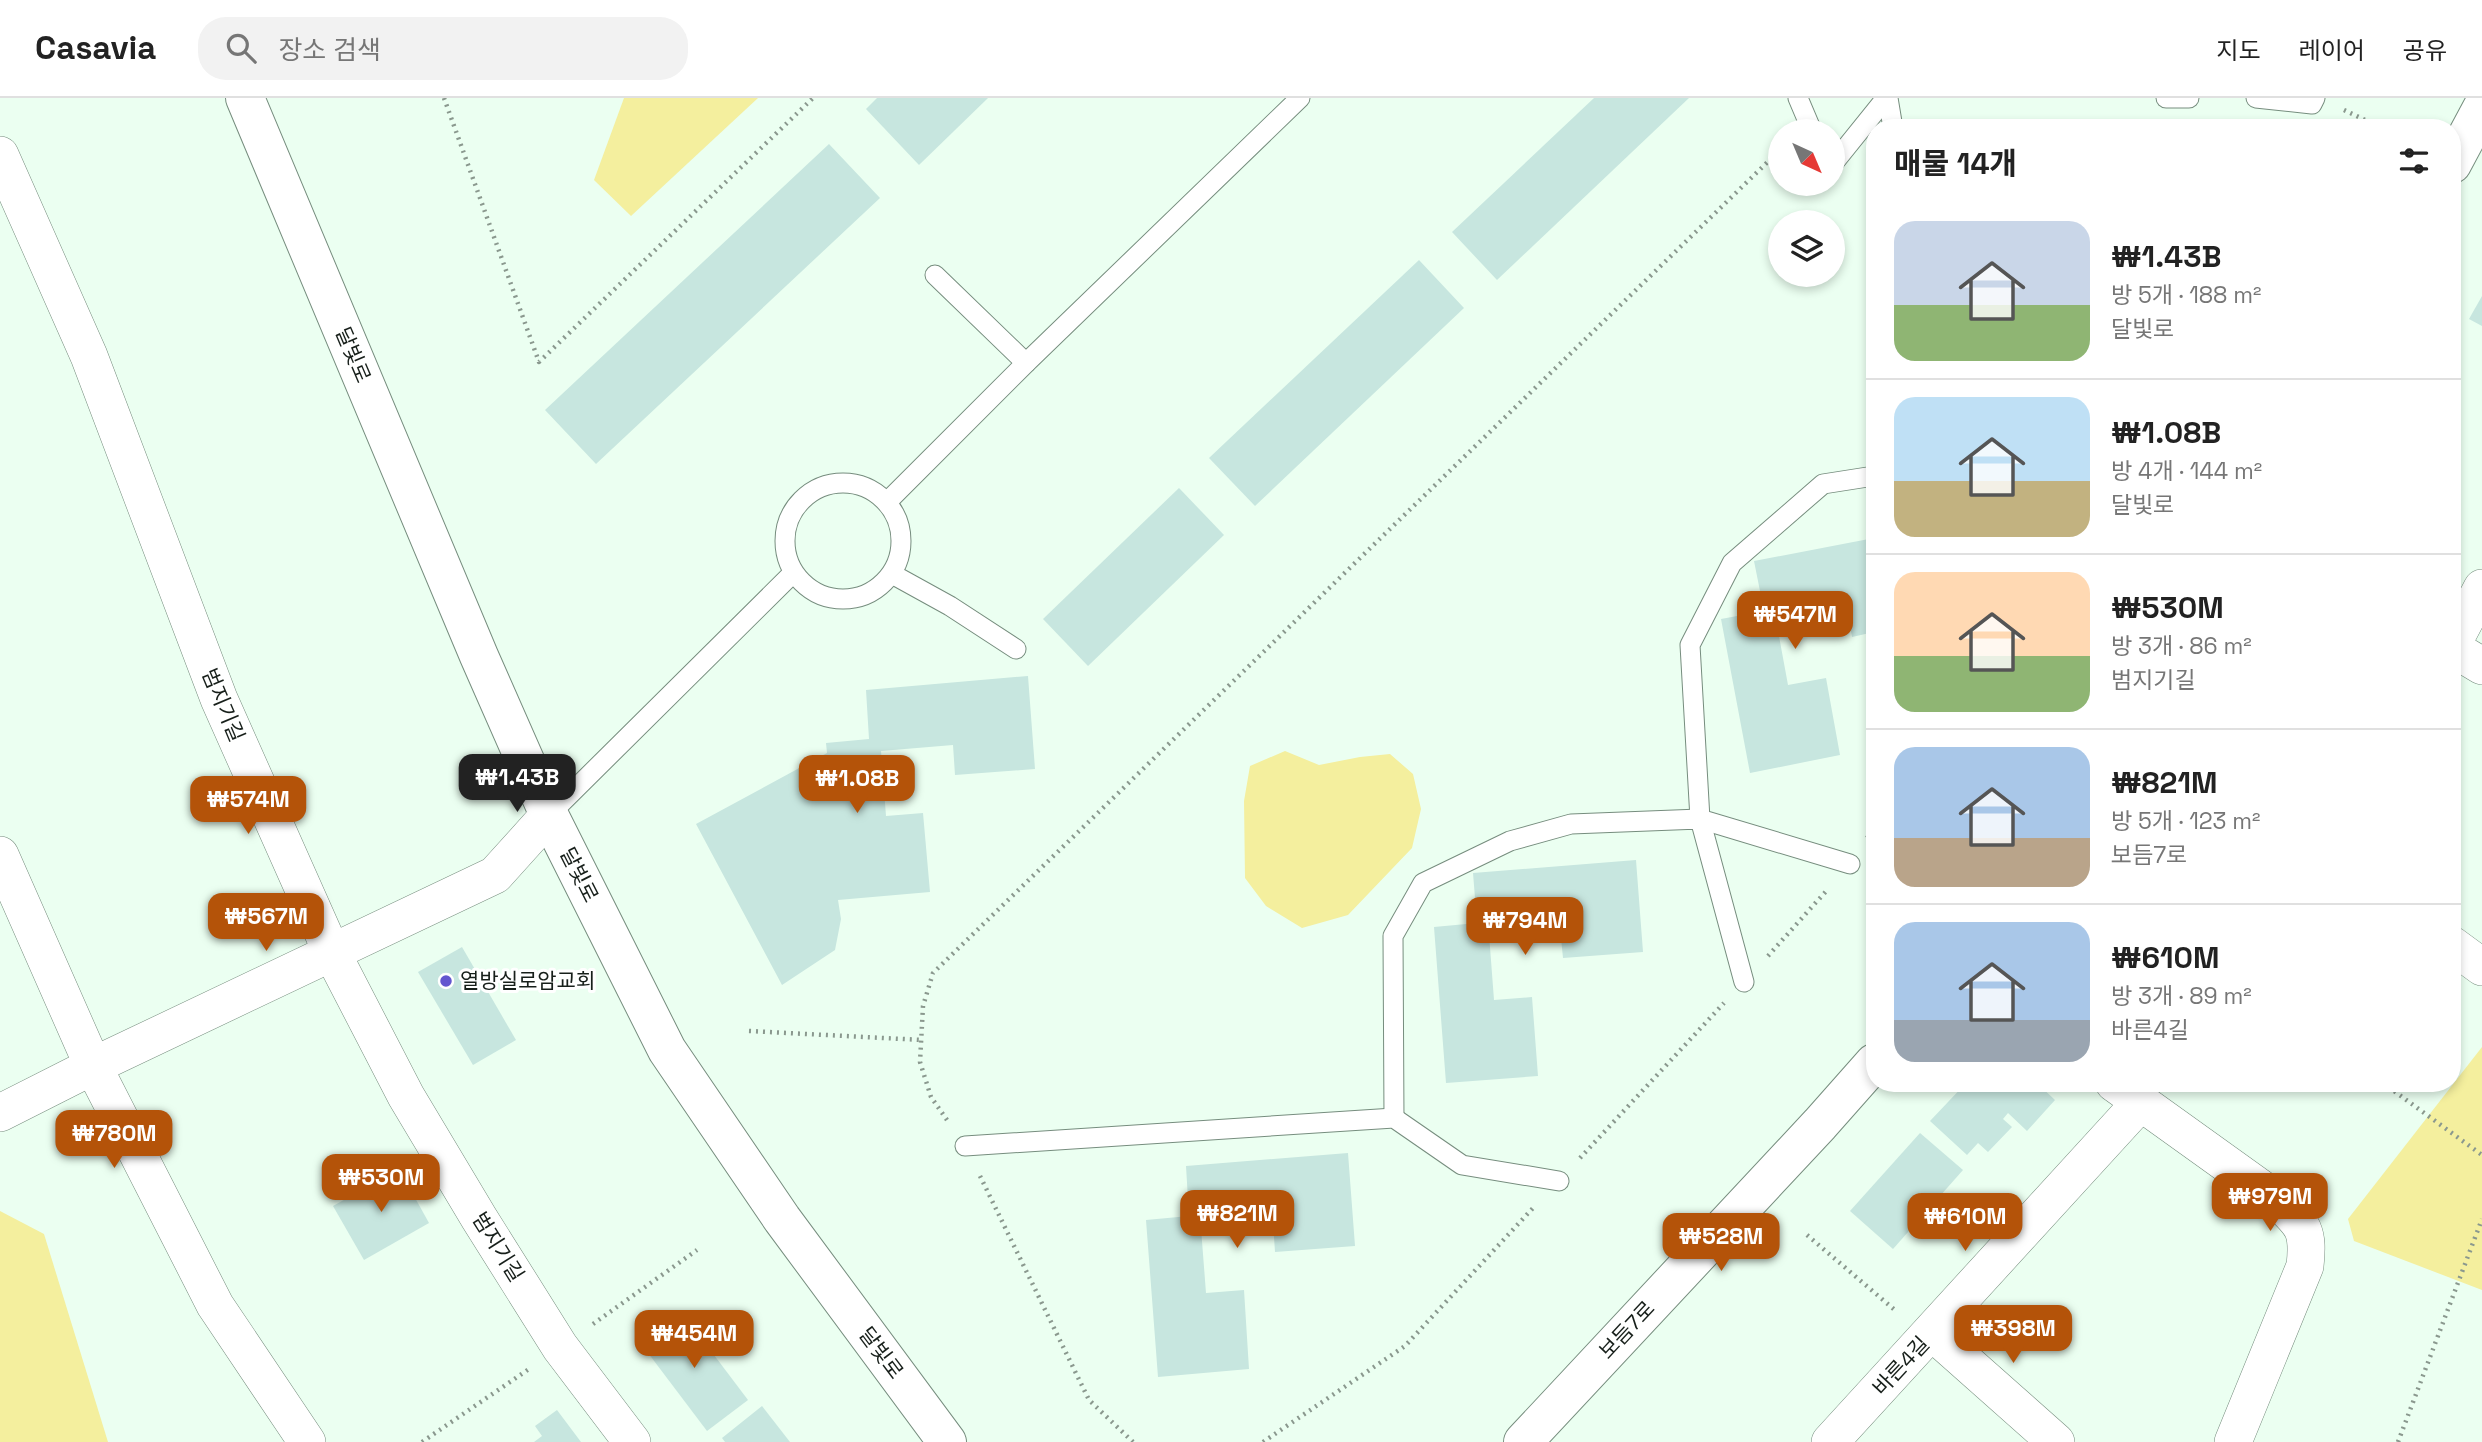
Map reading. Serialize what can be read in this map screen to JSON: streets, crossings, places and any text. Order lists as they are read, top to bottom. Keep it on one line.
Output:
{"streets":{"street":["달빛로","범지기길","보듬7로","바른4길"]},"places":["열방실로암교회"],"north":"bottom right","page":{"header":"Casavia","search":"장소 검색","nav":["지도","레이어","공유"],"heading":"매물 14개","list":[{"name":"₩1.43B","note":"방 5개 · 188 m² · 달빛로"},{"name":"₩1.08B","note":"방 4개 · 144 m² · 달빛로"},{"name":"₩530M","note":"방 3개 · 86 m² · 범지기길"},{"name":"₩821M","note":"방 5개 · 123 m² · 보듬7로"},{"name":"₩610M","note":"방 3개 · 89 m² · 바른4길"}],"price":["₩547M","₩1.43B","₩1.08B","₩574M","₩567M","₩794M","₩780M","₩530M","₩979M","₩821M","₩610M","₩528M","₩398M","₩454M"]}}
